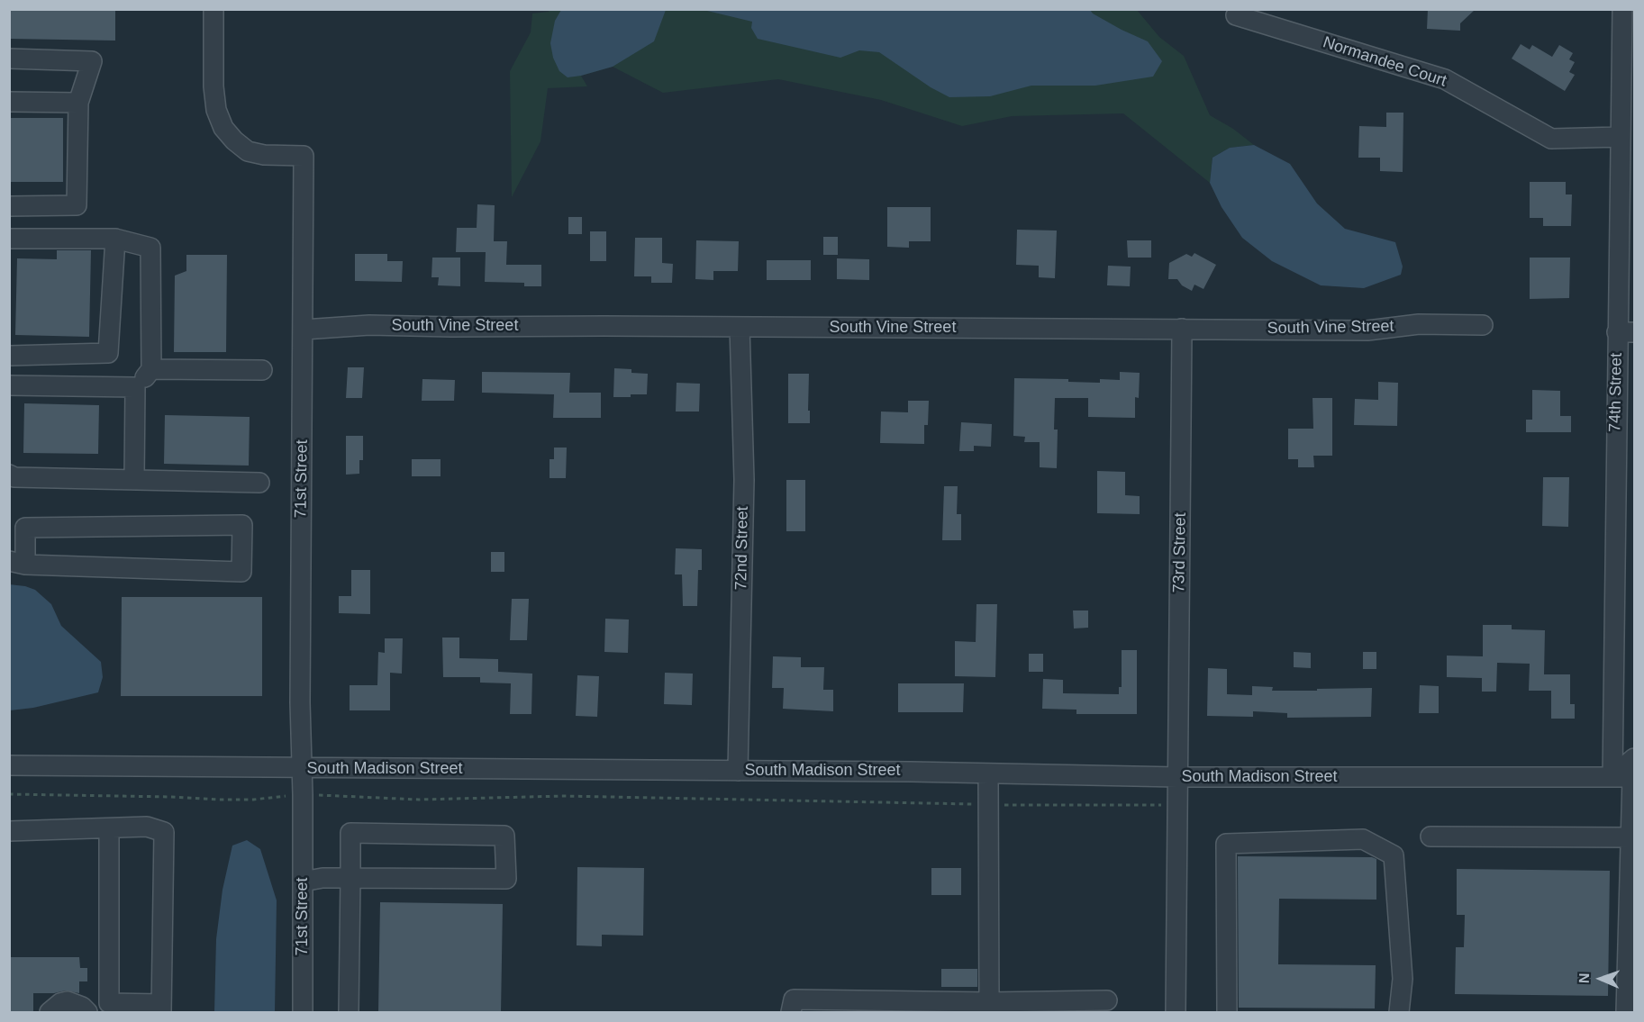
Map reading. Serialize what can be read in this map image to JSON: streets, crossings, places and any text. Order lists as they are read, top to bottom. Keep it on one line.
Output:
{"streets":{"street":["Normandee Court","South Vine Street","74th Street","71st Street","72nd Street","73rd Street","South Madison Street"]},"crossings":[["Normandee Court","74th Street"],["South Vine Street","71st Street"],["South Vine Street","72nd Street"],["South Vine Street","73rd Street"],["74th Street","South Madison Street"],["71st Street","South Madison Street"],["72nd Street","South Madison Street"],["73rd Street","South Madison Street"]],"north":"left"}
